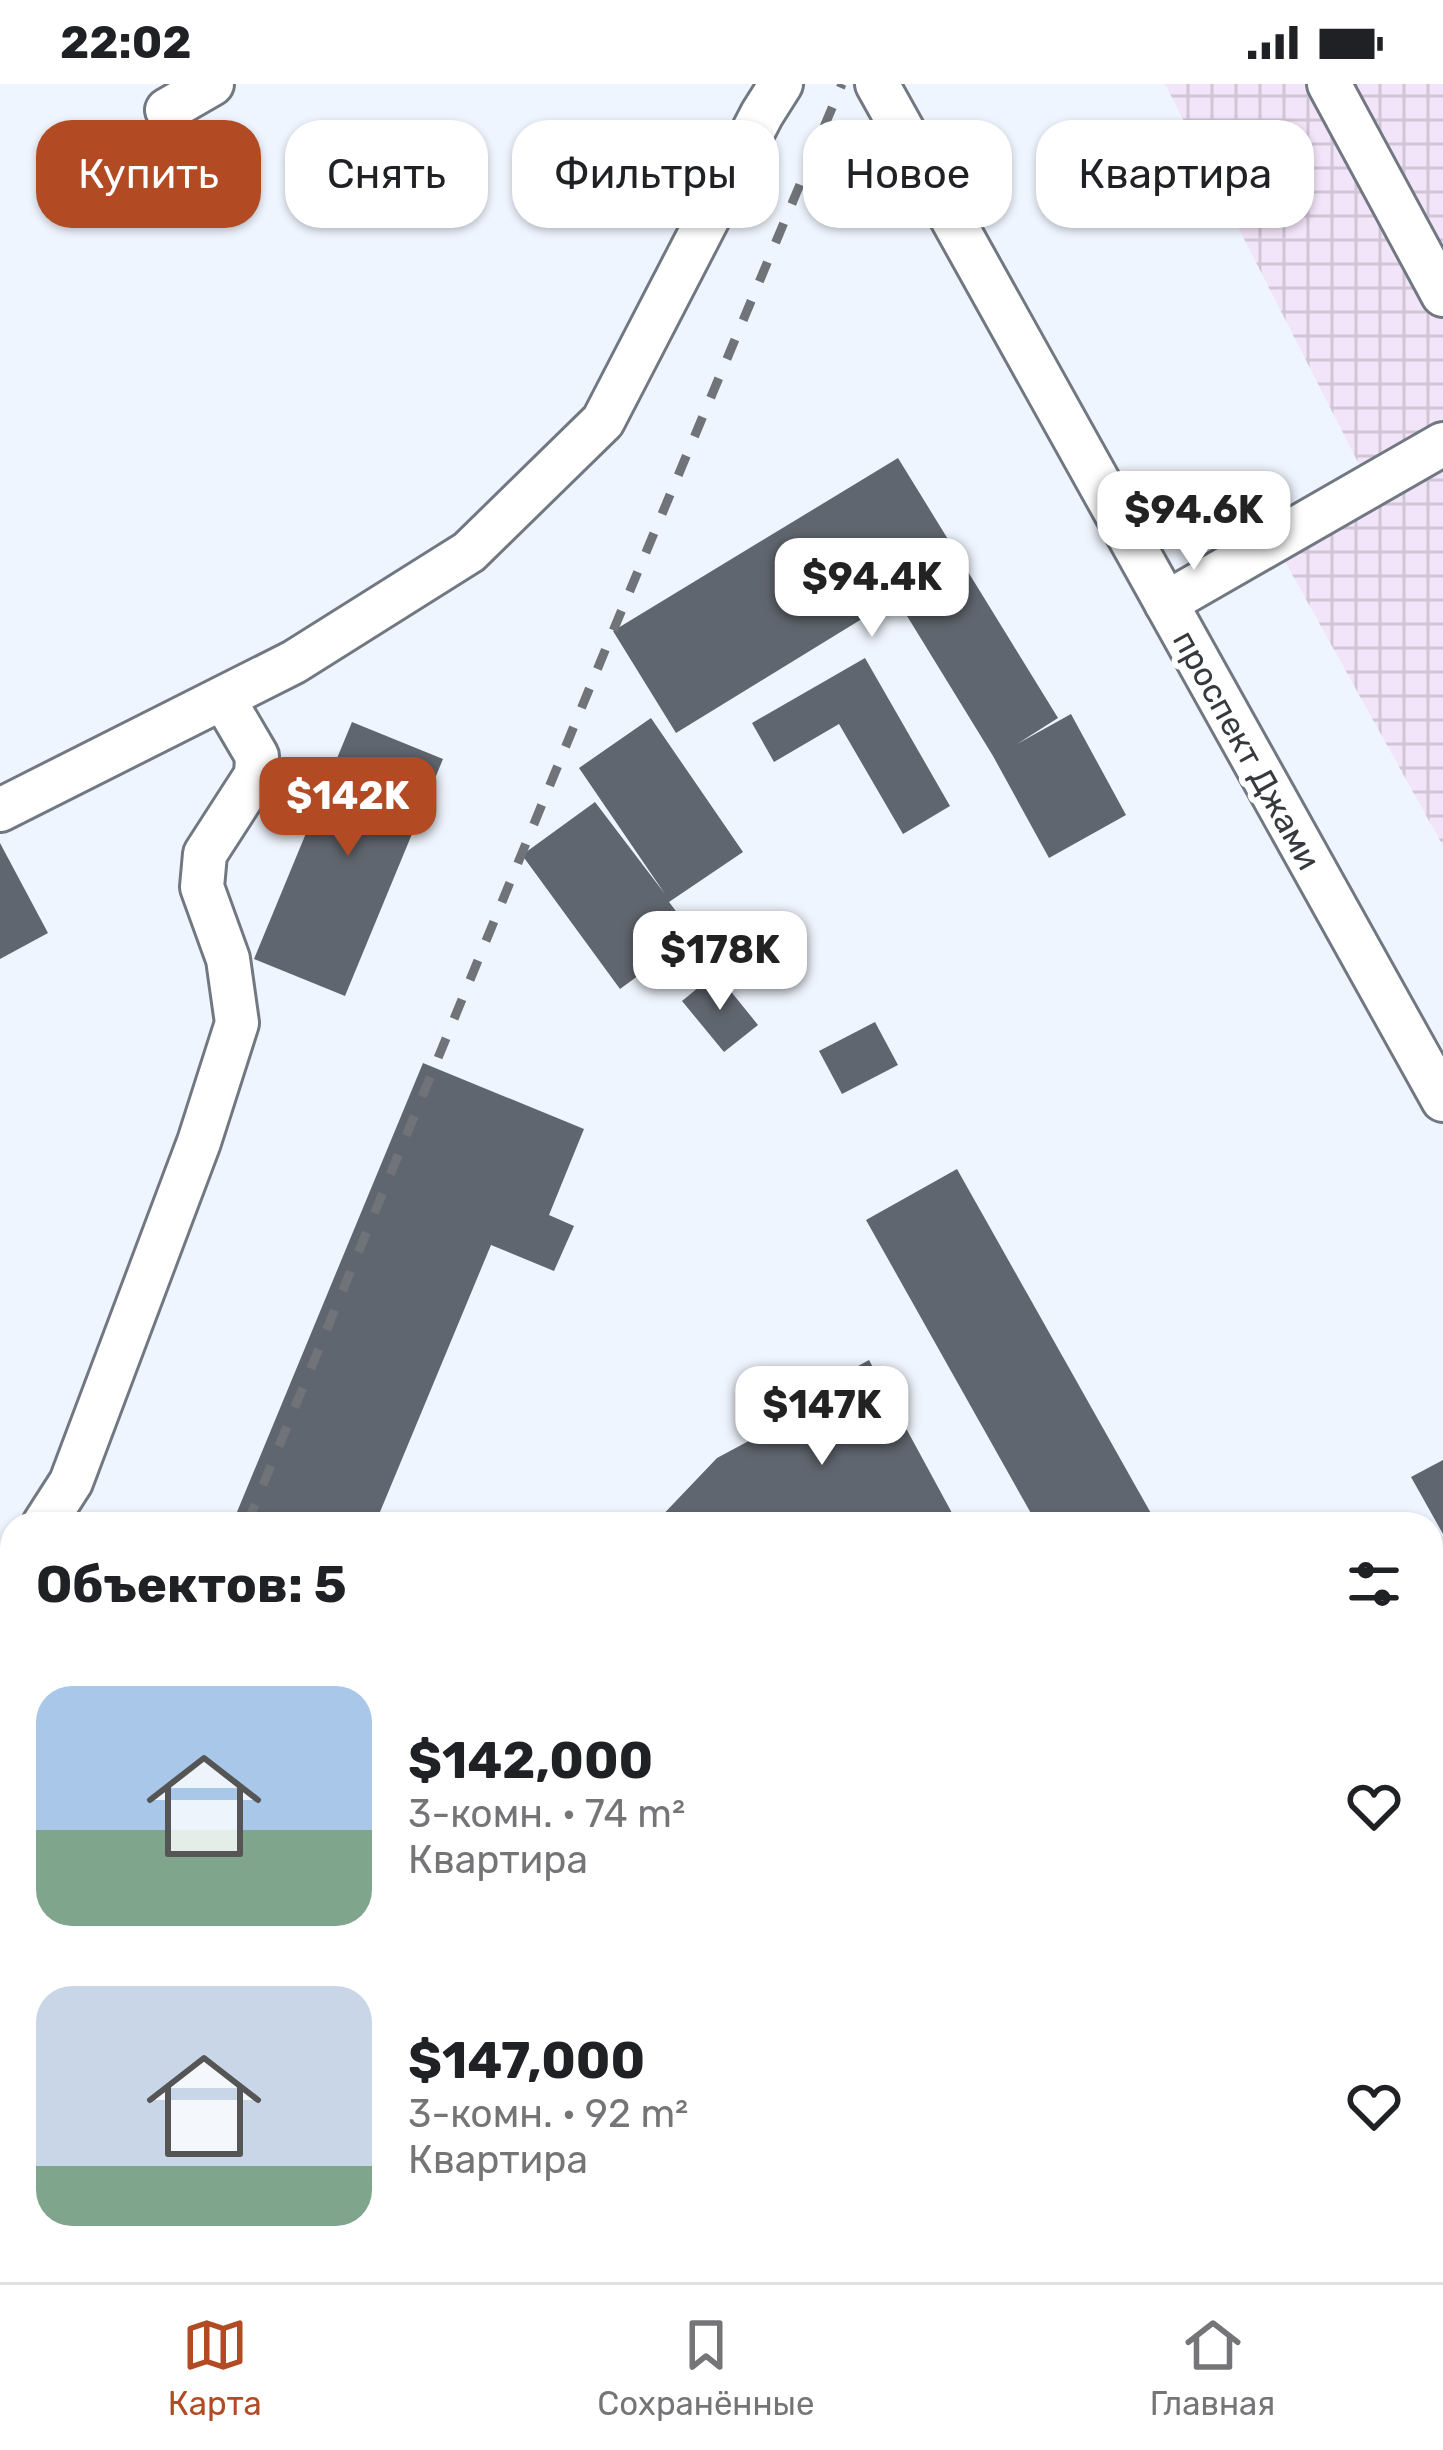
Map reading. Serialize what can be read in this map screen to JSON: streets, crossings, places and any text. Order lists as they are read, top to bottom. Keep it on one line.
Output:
{"streets":{"street":["проспект Джами"]},"page":{"status":"22:02","chip":["Купить","Снять","Фильтры","Новое","Квартира"],"price":["$94.6K","$94.4K","$142K","$178K","$147K"],"heading":"Объектов: 5","list":[{"name":"$142,000","note":"3-комн. · 74 m² · Квартира"},{"name":"$147,000","note":"3-комн. · 92 m² · Квартира"}],"tabs":["Карта","Сохранённые","Главная"]}}
